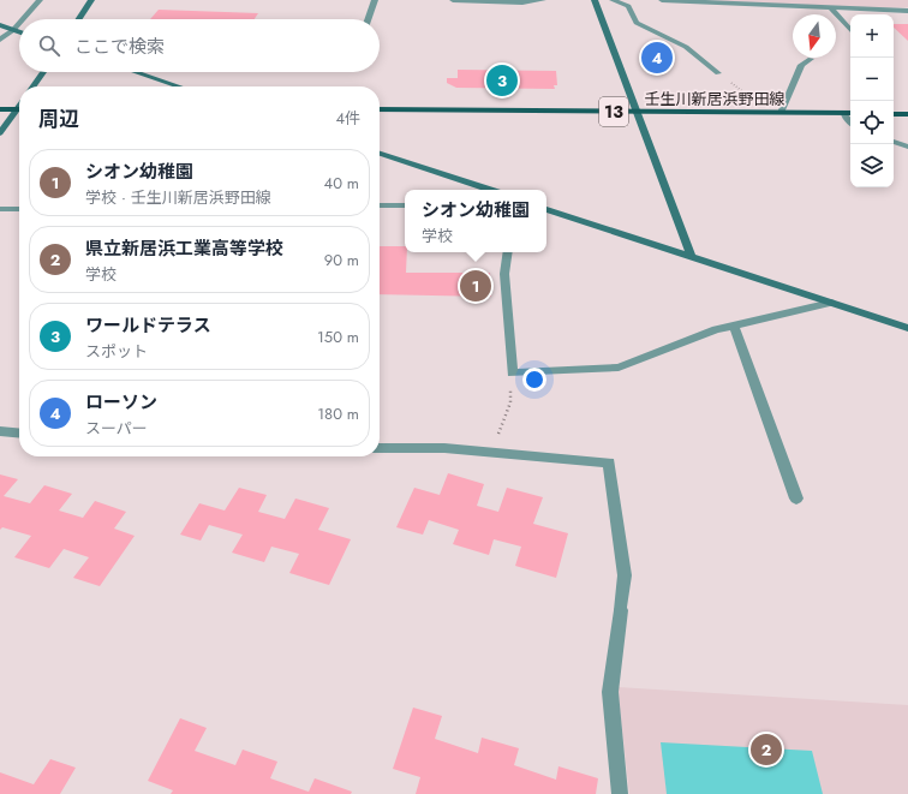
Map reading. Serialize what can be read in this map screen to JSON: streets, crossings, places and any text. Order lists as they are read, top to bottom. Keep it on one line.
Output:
{"streets":{"main road":["壬生川新居浜野田線","13"]},"north":"bottom","page":{"map_buttons":["+","−"],"search":"ここで検索","pins":["4","3","1","2"],"heading":["周辺","4件"],"list":[{"mark":"1","name":"シオン幼稚園","note":"学校 · 壬生川新居浜野田線","value":"40 m"},{"mark":"2","name":"県立新居浜工業高等学校","note":"学校","value":"90 m"},{"mark":"3","name":"ワールドテラス","note":"スポット","value":"150 m"},{"mark":"4","name":"ローソン","note":"スーパー","value":"180 m"}],"popup":["シオン幼稚園","学校"]}}
